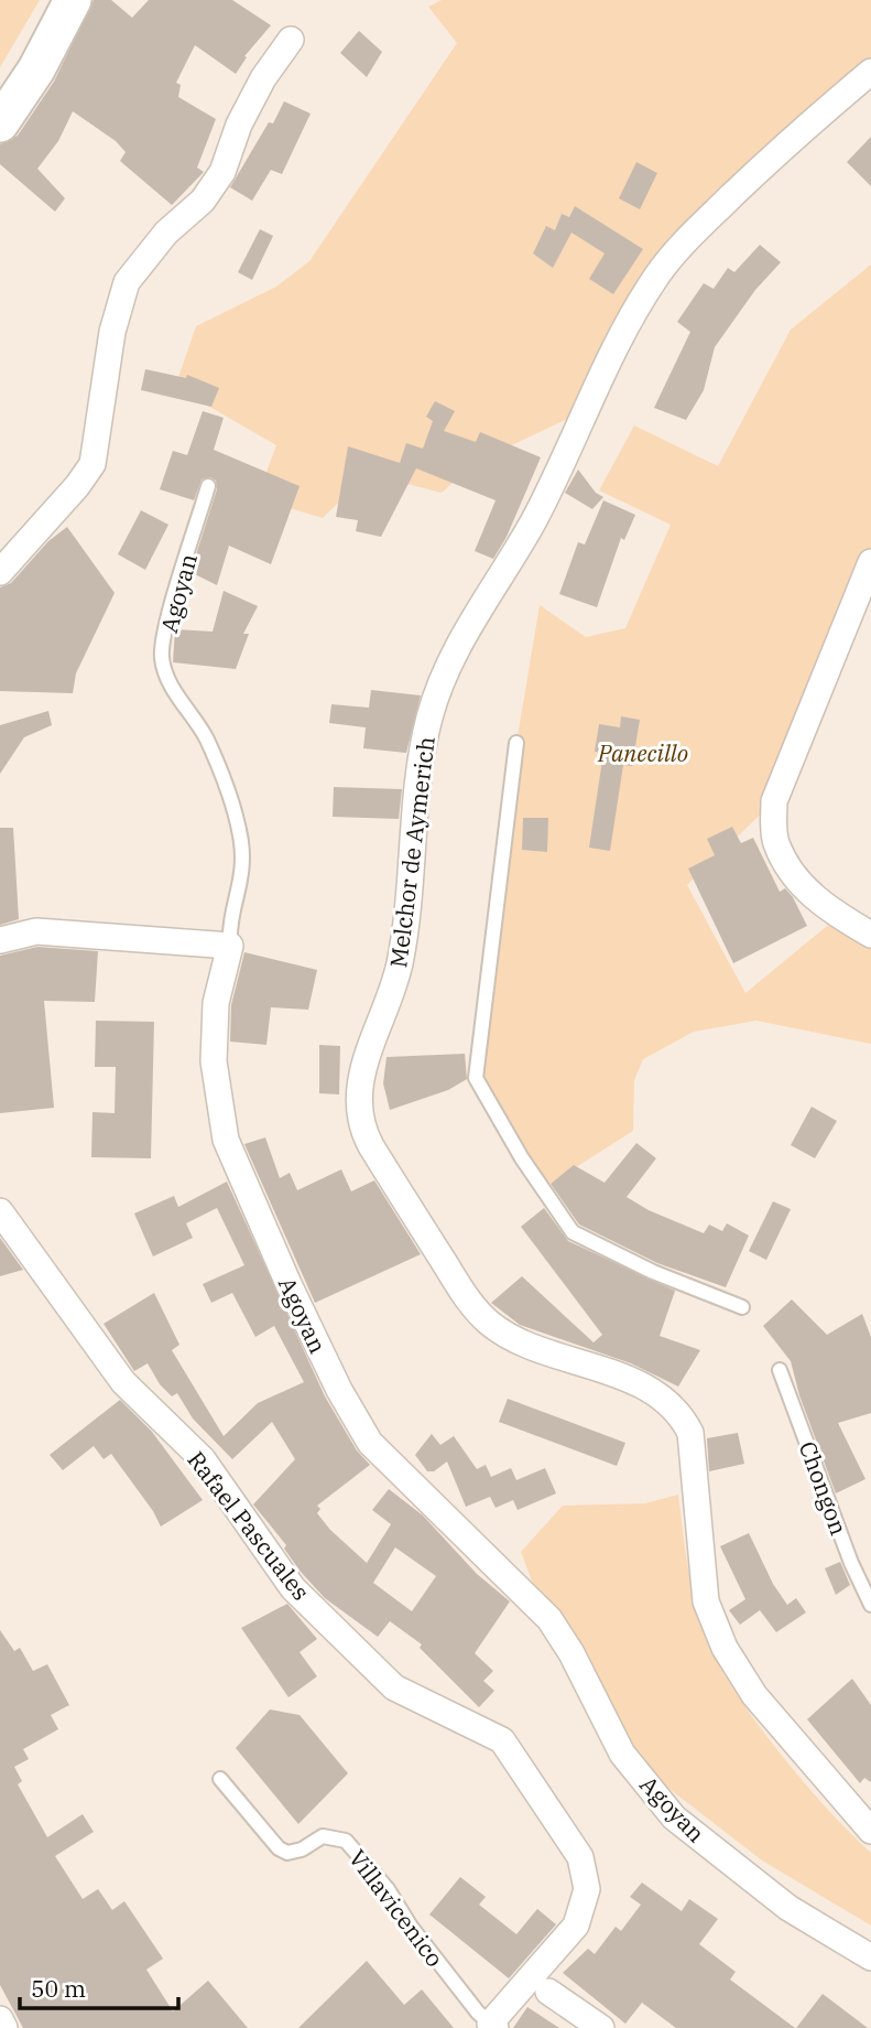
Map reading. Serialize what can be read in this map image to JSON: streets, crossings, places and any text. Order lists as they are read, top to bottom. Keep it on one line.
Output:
{"streets":{"street":["Agoyan","Melchor de Aymerich","Rafael Pascuales"],"lane":["Chongon","Villavicenico"]},"crossings":[["Rafael Pascuales","Villavicenico"]],"parks":["Panecillo"],"scale_bar":"50 m"}
